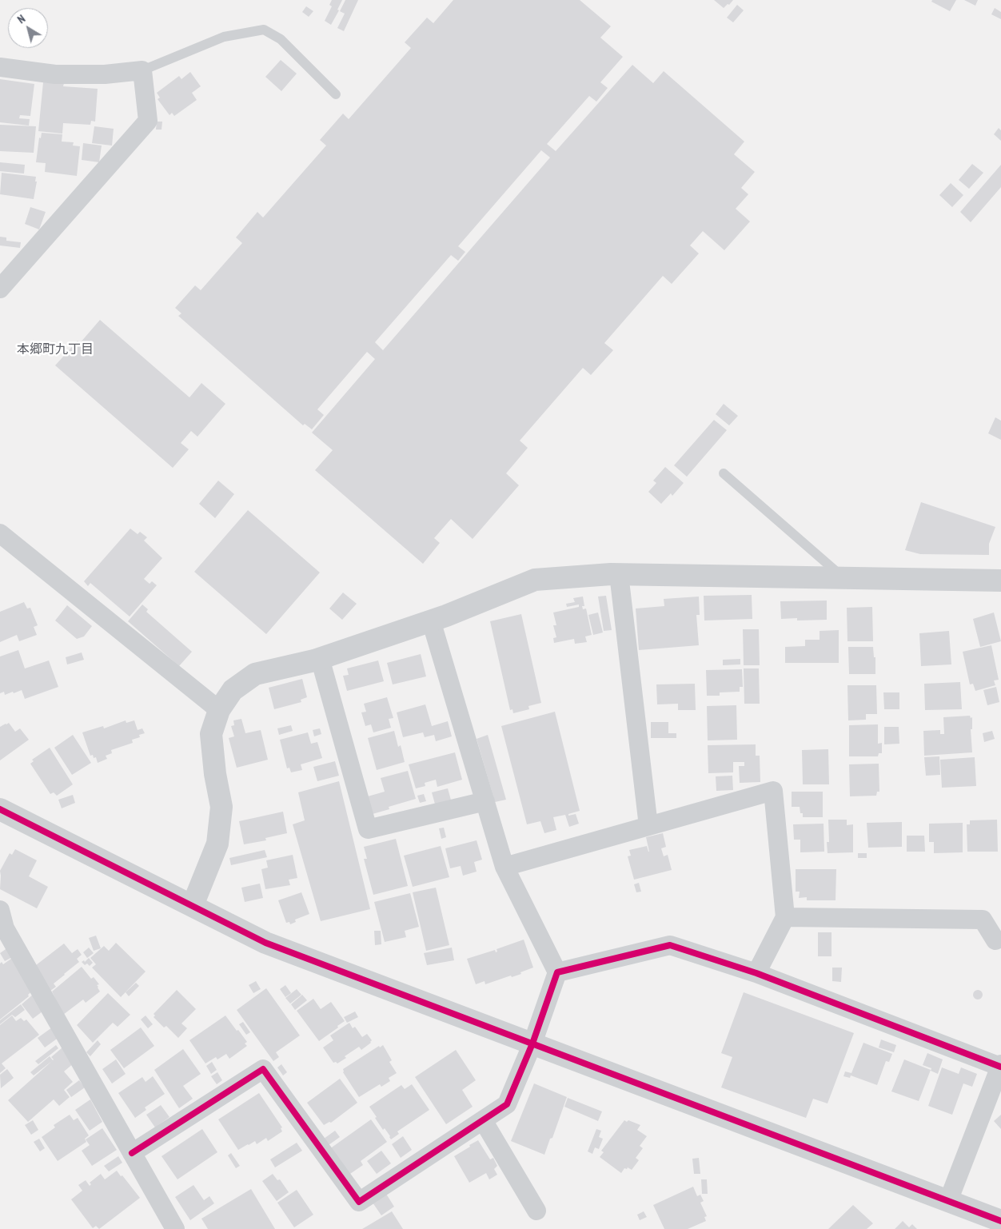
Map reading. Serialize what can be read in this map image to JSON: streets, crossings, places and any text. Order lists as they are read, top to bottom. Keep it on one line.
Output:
{"districts":["本郷町九丁目"],"north":"top left"}
